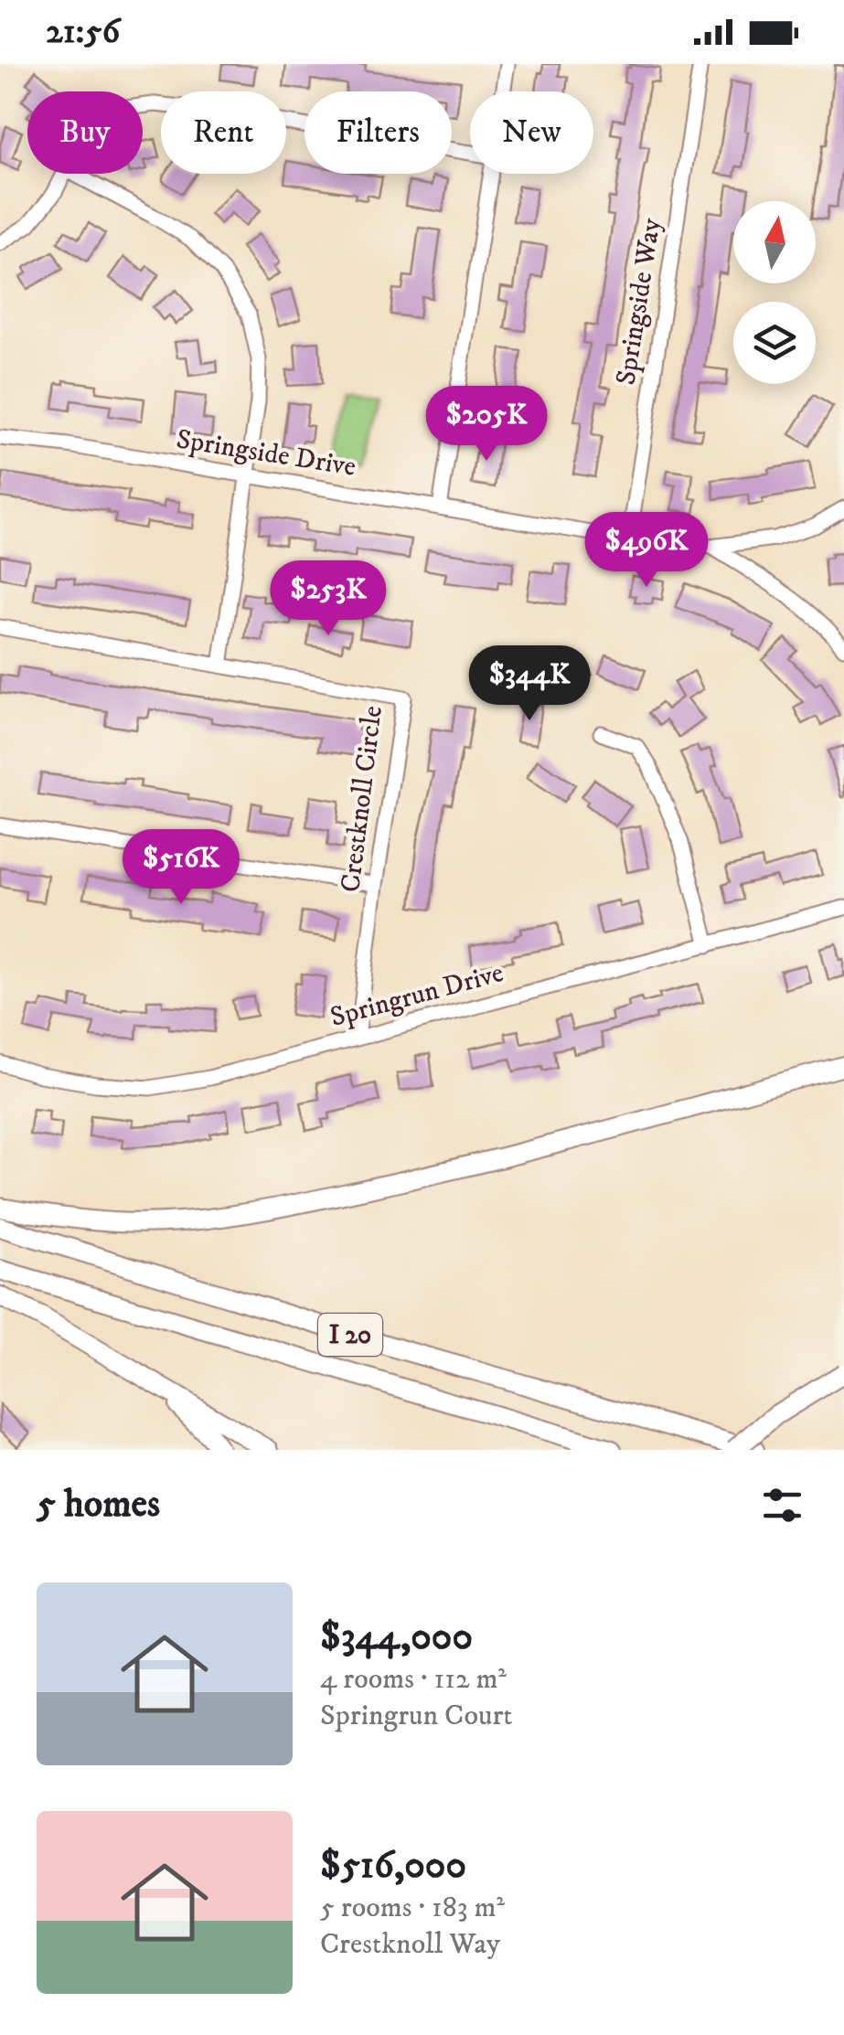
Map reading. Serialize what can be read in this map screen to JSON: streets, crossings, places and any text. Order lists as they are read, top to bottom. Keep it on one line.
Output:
{"streets":{"highway":["I 20"],"street":["Springside Way","Springside Drive","Crestknoll Circle","Springrun Drive"]},"crossings":[["Springside Way","Springside Drive"],["Crestknoll Circle","Springrun Drive"]],"north":"top","page":{"status":"21:56","chip":["Buy","Rent","Filters","New"],"price":["$205K","$496K","$253K","$344K","$516K"],"heading":"5 homes","list":[{"name":"$344,000","note":"4 rooms · 112 m² · Springrun Court"},{"name":"$516,000","note":"5 rooms · 183 m² · Crestknoll Way"}]}}
